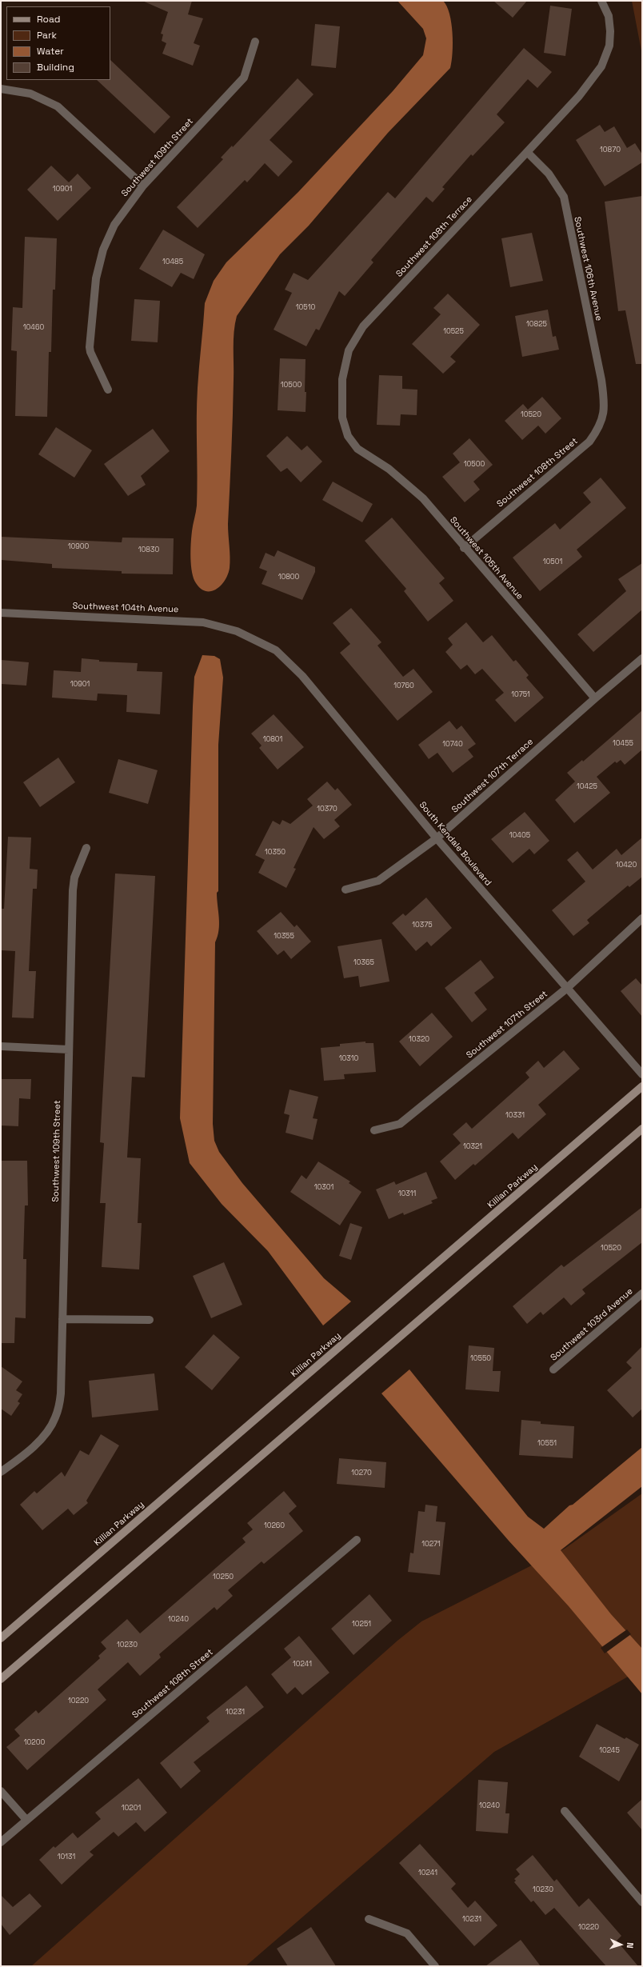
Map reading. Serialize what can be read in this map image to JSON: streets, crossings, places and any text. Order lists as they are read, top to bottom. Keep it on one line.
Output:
{"streets":{"main road":["Killian Parkway"],"street":["Southwest 109th Street","Southwest 108th Terrace","Southwest 106th Avenue","Southwest 108th Street","Southwest 105th Avenue","Southwest 104th Avenue","Southwest 107th Terrace","South Kendale Boulevard","Southwest 107th Street","Southwest 103rd Avenue"]},"crossings":[["Southwest 108th Terrace","Southwest 106th Avenue"],["Southwest 108th Terrace","Southwest 105th Avenue"],["Southwest 106th Avenue","Southwest 108th Street"],["Southwest 108th Street","Southwest 105th Avenue"],["Southwest 105th Avenue","Southwest 107th Terrace"],["Southwest 104th Avenue","South Kendale Boulevard"],["Southwest 107th Terrace","South Kendale Boulevard"],["South Kendale Boulevard","Southwest 107th Street"]],"house_numbers":["10870","10901","10485","10510","10825","10460","10525","10500","10520","10500","10900","10830","10501","10800","10901","10760","10751","10801","10455","10740","10425","10370","10405","10350","10420","10375","10355","10365","10320","10310","10331","10321","10301","10311","10520","10550","10551","10270","10260","10271","10250","10240","10251","10230","10241","10220","10231","10200","10245","10240","10201","10131","10241","10230","10231","10220"],"legend":["Road","Park","Water","Building"],"north":"right"}
